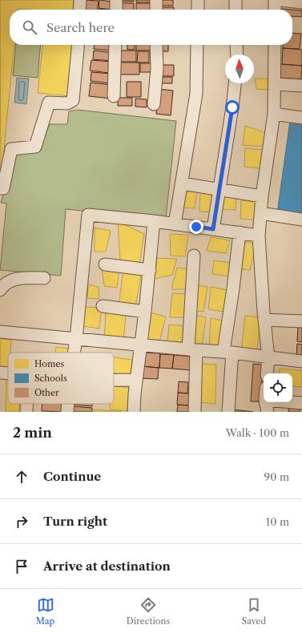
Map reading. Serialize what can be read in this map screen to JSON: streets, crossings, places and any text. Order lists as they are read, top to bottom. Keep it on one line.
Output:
{"legend":["Homes","Schools","Other"],"north":"top","page":{"search":"Search here","heading":["2 min","Walk · 100 m"],"list":[["Continue","90 m"],["Turn right","10 m"],"Arrive at destination"],"nav":["Map","Directions","Saved"]}}
